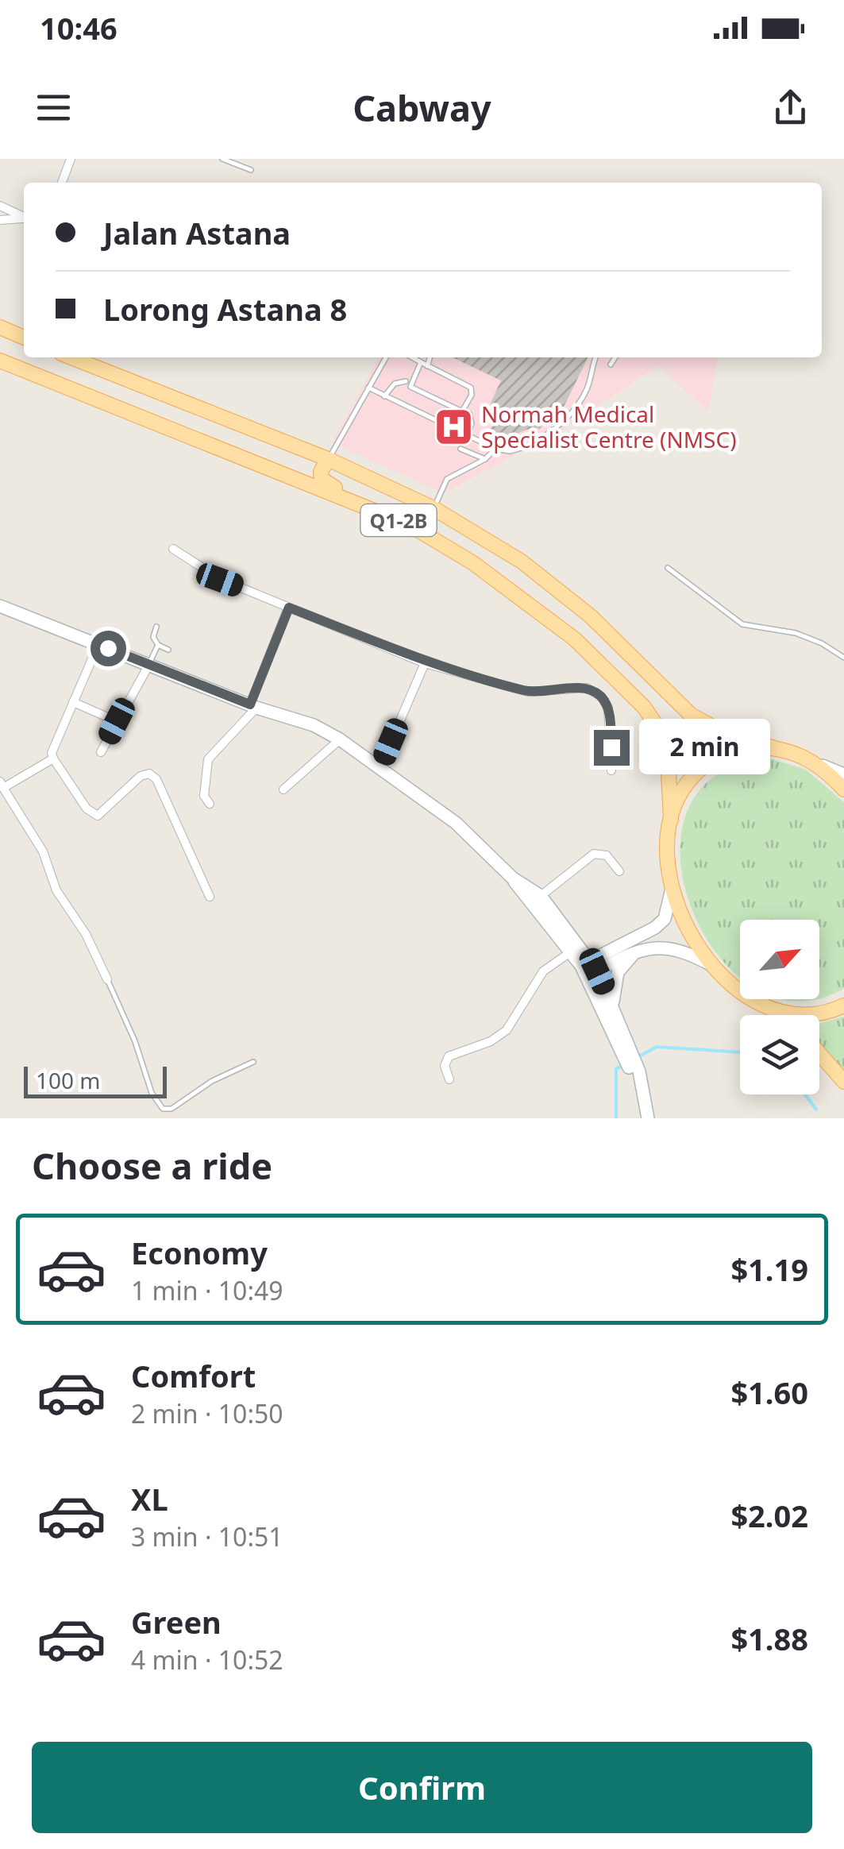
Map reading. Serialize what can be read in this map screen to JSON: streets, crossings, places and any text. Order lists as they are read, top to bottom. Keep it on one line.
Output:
{"streets":{"main road":["Q1-2B"]},"places":{"hospital":["Normah Medical Specialist Centre (NMSC)"]},"scale_bar":"100 m","north":"top right","page":{"status":"10:46","header":"Cabway","banner":["Jalan Astana","Lorong Astana 8"],"bubble":"2 min","scale":"100 m","heading":"Choose a ride","list":[{"name":"Economy","note":"1 min · 10:49","value":"$1.19"},{"name":"Comfort","note":"2 min · 10:50","value":"$1.60"},{"name":"XL","note":"3 min · 10:51","value":"$2.02"},{"name":"Green","note":"4 min · 10:52","value":"$1.88"}],"buttons":"Confirm"}}
